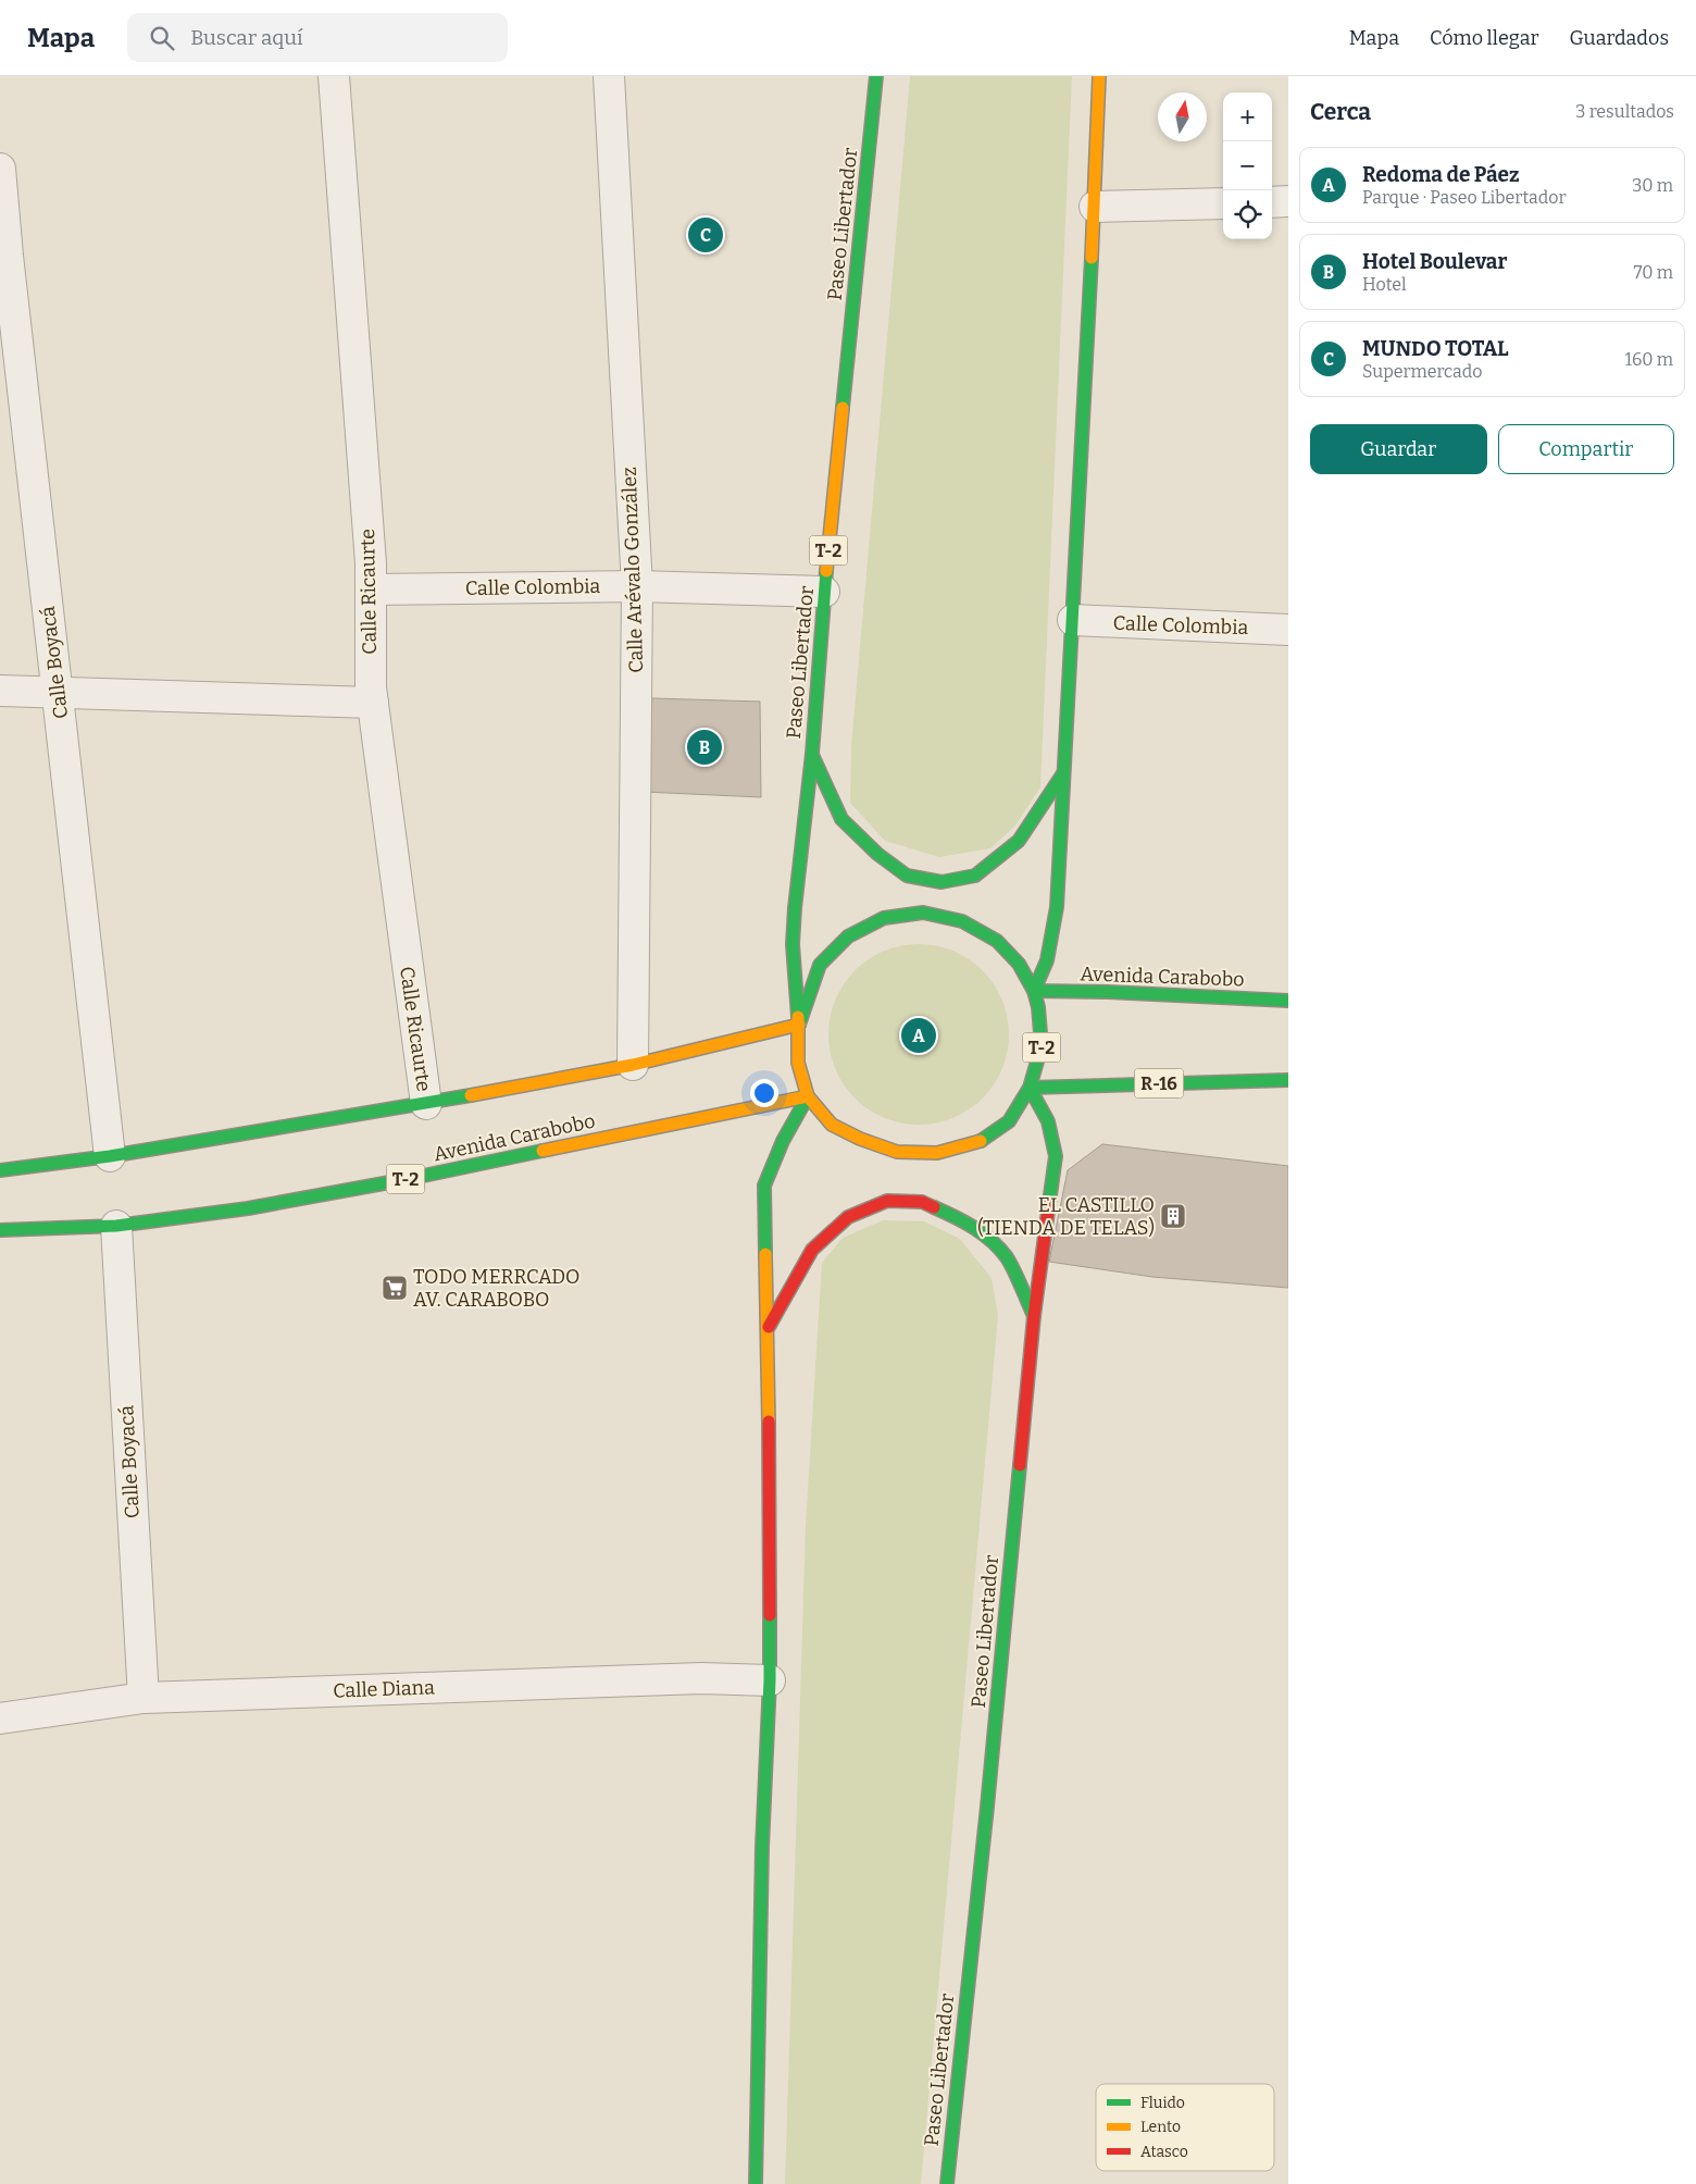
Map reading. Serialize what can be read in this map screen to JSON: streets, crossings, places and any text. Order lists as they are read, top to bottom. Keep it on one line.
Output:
{"streets":{"main road":["Paseo Libertador","T-2","Avenida Carabobo","R-16"],"street":["Calle Arévalo González","Calle Colombia","Calle Ricaurte","Calle Boyacá","Calle Diana"]},"crossings":[["Paseo Libertador","T-2"],["Paseo Libertador","Calle Colombia"],["Paseo Libertador","R-16"],["T-2","Avenida Carabobo"],["T-2","R-16"],["Calle Arévalo González","Calle Colombia"],["Calle Colombia","Calle Ricaurte"],["Calle Boyacá","Avenida Carabobo"],["Calle Boyacá","Calle Diana"]],"places":{"building":["EL CASTILLO (TIENDA DE TELAS)"],"supermarket":["TODO MERRCADO AV. CARABOBO"]},"legend":["Fluido","Lento","Atasco"],"north":"top","page":{"header":"Mapa","search":"Buscar aquí","nav":["Mapa","Cómo llegar","Guardados"],"heading":["Cerca","3 resultados"],"map_buttons":["+","−"],"list":[{"mark":"A","name":"Redoma de Páez","note":"Parque · Paseo Libertador","value":"30 m"},{"mark":"B","name":"Hotel Boulevar","note":"Hotel","value":"70 m"},{"mark":"C","name":"MUNDO TOTAL","note":"Supermercado","value":"160 m"}],"pins":["C","B","A"],"buttons":["Guardar","Compartir"]}}
